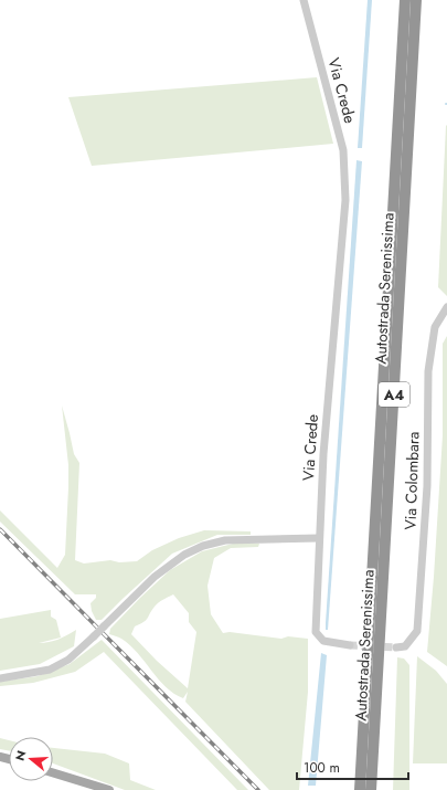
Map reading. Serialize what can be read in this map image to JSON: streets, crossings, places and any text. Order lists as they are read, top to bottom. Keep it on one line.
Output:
{"streets":{"highway":["Autostrada Serenissima","A4"],"street":["Via Crede","Via Colombara"]},"scale_bar":"100 m","north":"left"}
